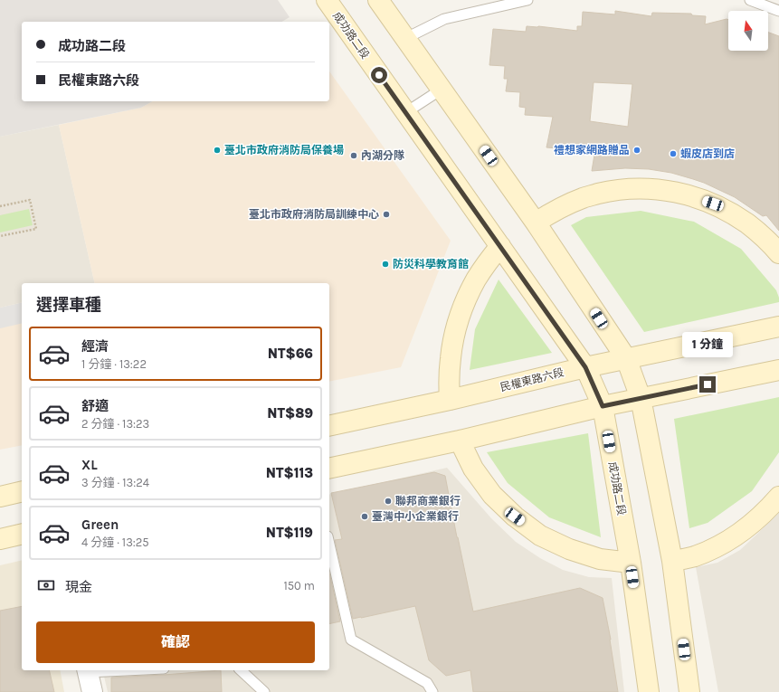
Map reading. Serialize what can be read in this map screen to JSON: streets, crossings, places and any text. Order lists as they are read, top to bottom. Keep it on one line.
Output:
{"streets":{"main road":["成功路二段","民權東路六段"]},"crossings":[["成功路二段","民權東路六段"]],"places":["臺北市政府消防局保養場","禮想家網路贈品","蝦皮店到店","內湖分隊","臺北市政府消防局訓練中心","防災科學教育館","聯邦商業銀行","臺灣中小企業銀行"],"north":"top","page":{"banner":["成功路二段","民權東路六段"],"heading":"選擇車種","list":[{"name":"經濟","note":"1 分鐘 · 13:22","value":"NT$66"},{"name":"舒適","note":"2 分鐘 · 13:23","value":"NT$89"},{"name":"XL","note":"3 分鐘 · 13:24","value":"NT$113"},{"name":"Green","note":"4 分鐘 · 13:25","value":"NT$119"}],"bubble":"1 分鐘","pay":["現金","150 m"],"buttons":"確認"}}
